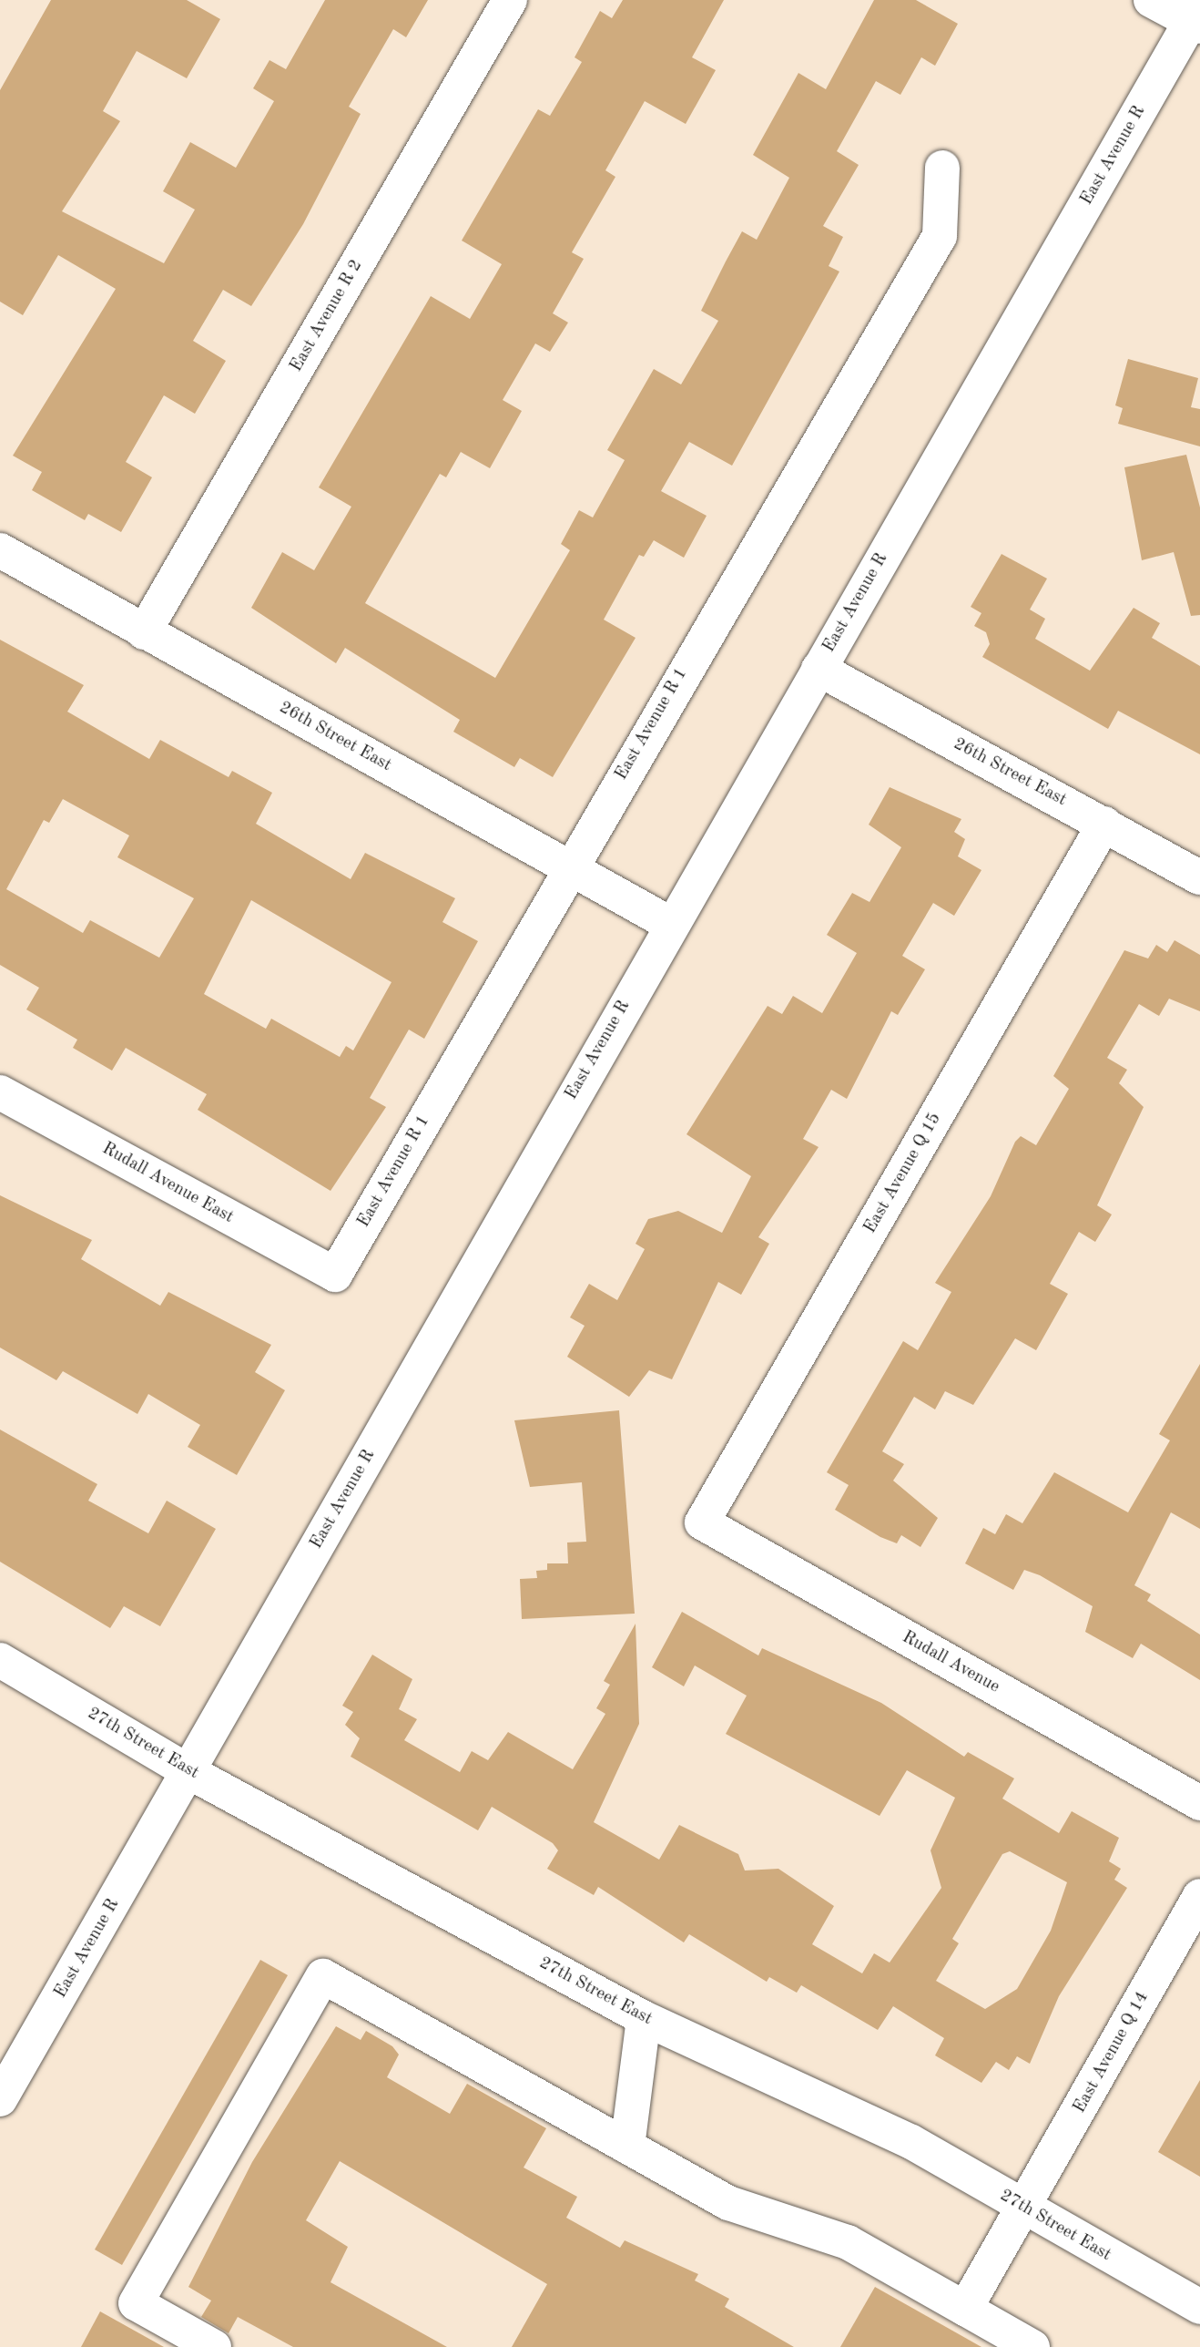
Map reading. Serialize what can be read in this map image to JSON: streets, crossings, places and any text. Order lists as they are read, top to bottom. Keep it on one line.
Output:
{"streets":{"street":["East Avenue R","East Avenue R 2","East Avenue R 1","26th Street East","East Avenue Q 15","Rudall Avenue East","Rudall Avenue","27th Street East","East Avenue Q 14"]},"crossings":[["East Avenue R","26th Street East"],["East Avenue R","27th Street East"],["East Avenue R 2","26th Street East"],["East Avenue R 1","26th Street East"],["East Avenue R 1","Rudall Avenue East"],["26th Street East","East Avenue Q 15"],["East Avenue Q 15","Rudall Avenue"],["27th Street East","East Avenue Q 14"]]}
